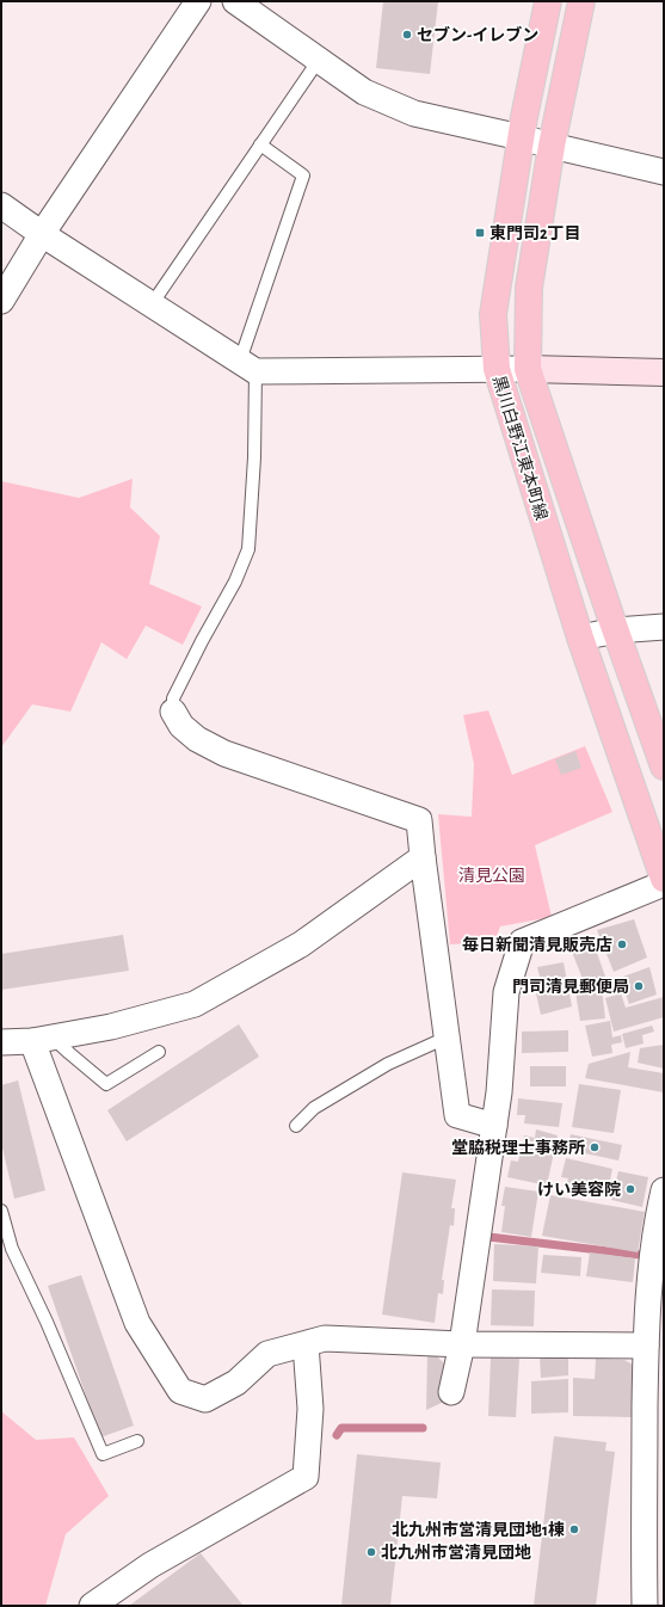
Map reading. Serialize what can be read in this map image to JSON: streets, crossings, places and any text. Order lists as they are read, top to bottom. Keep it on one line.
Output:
{"streets":{"main road":["黒川白野江東本町線"]},"parks":["清見公園"],"places":{"other":["セブン-イレブン","毎日新聞清見販売店","門司清見郵便局","堂脇税理士事務所","けい美容院","北九州市営清見団地1棟","北九州市営清見団地"],"transit":["東門司2丁目"]}}
